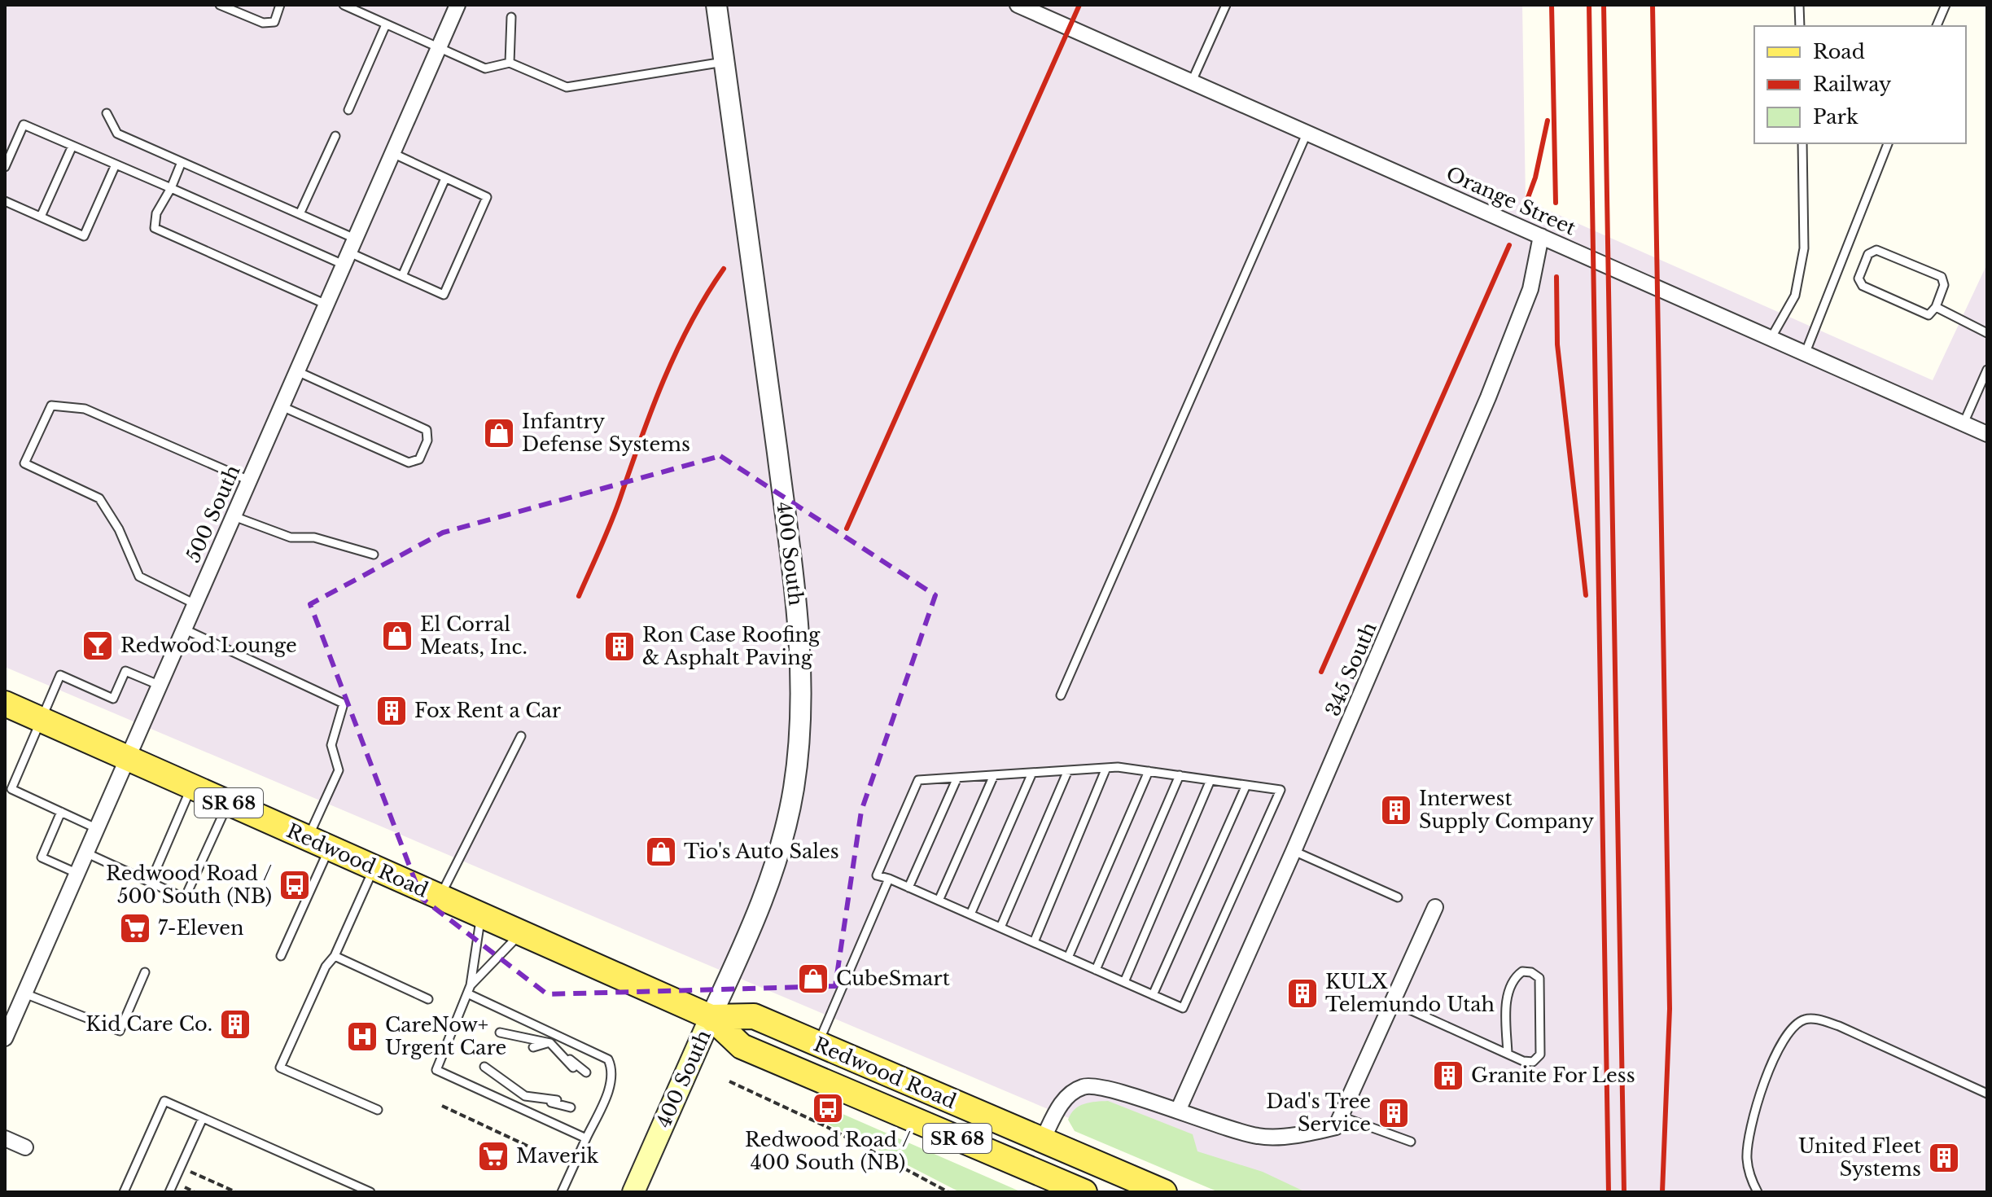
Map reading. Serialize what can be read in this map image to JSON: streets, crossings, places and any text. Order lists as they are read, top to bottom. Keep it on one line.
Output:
{"streets":{"main road":["400 South","SR 68","Redwood Road"],"street":["Orange Street","500 South","345 South"]},"crossings":[["Orange Street","345 South"],["500 South","Redwood Road"],["400 South","Redwood Road"]],"places":{"shop":["Infantry Defense Systems","El Corral Meats, Inc.","Tio's Auto Sales","CubeSmart"],"bar":["Redwood Lounge"],"building":["Ron Case Roofing & Asphalt Paving","Fox Rent a Car","Interwest Supply Company","KULX Telemundo Utah","Kid Care Co.","Granite For Less","Dad's Tree Service","United Fleet Systems"],"bus stop":["Redwood Road / 500 South (NB)","Redwood Road / 400 South (NB)"],"supermarket":["7-Eleven","Maverik"],"hospital":["CareNow+ Urgent Care"]},"legend":["Road","Railway","Park"]}
